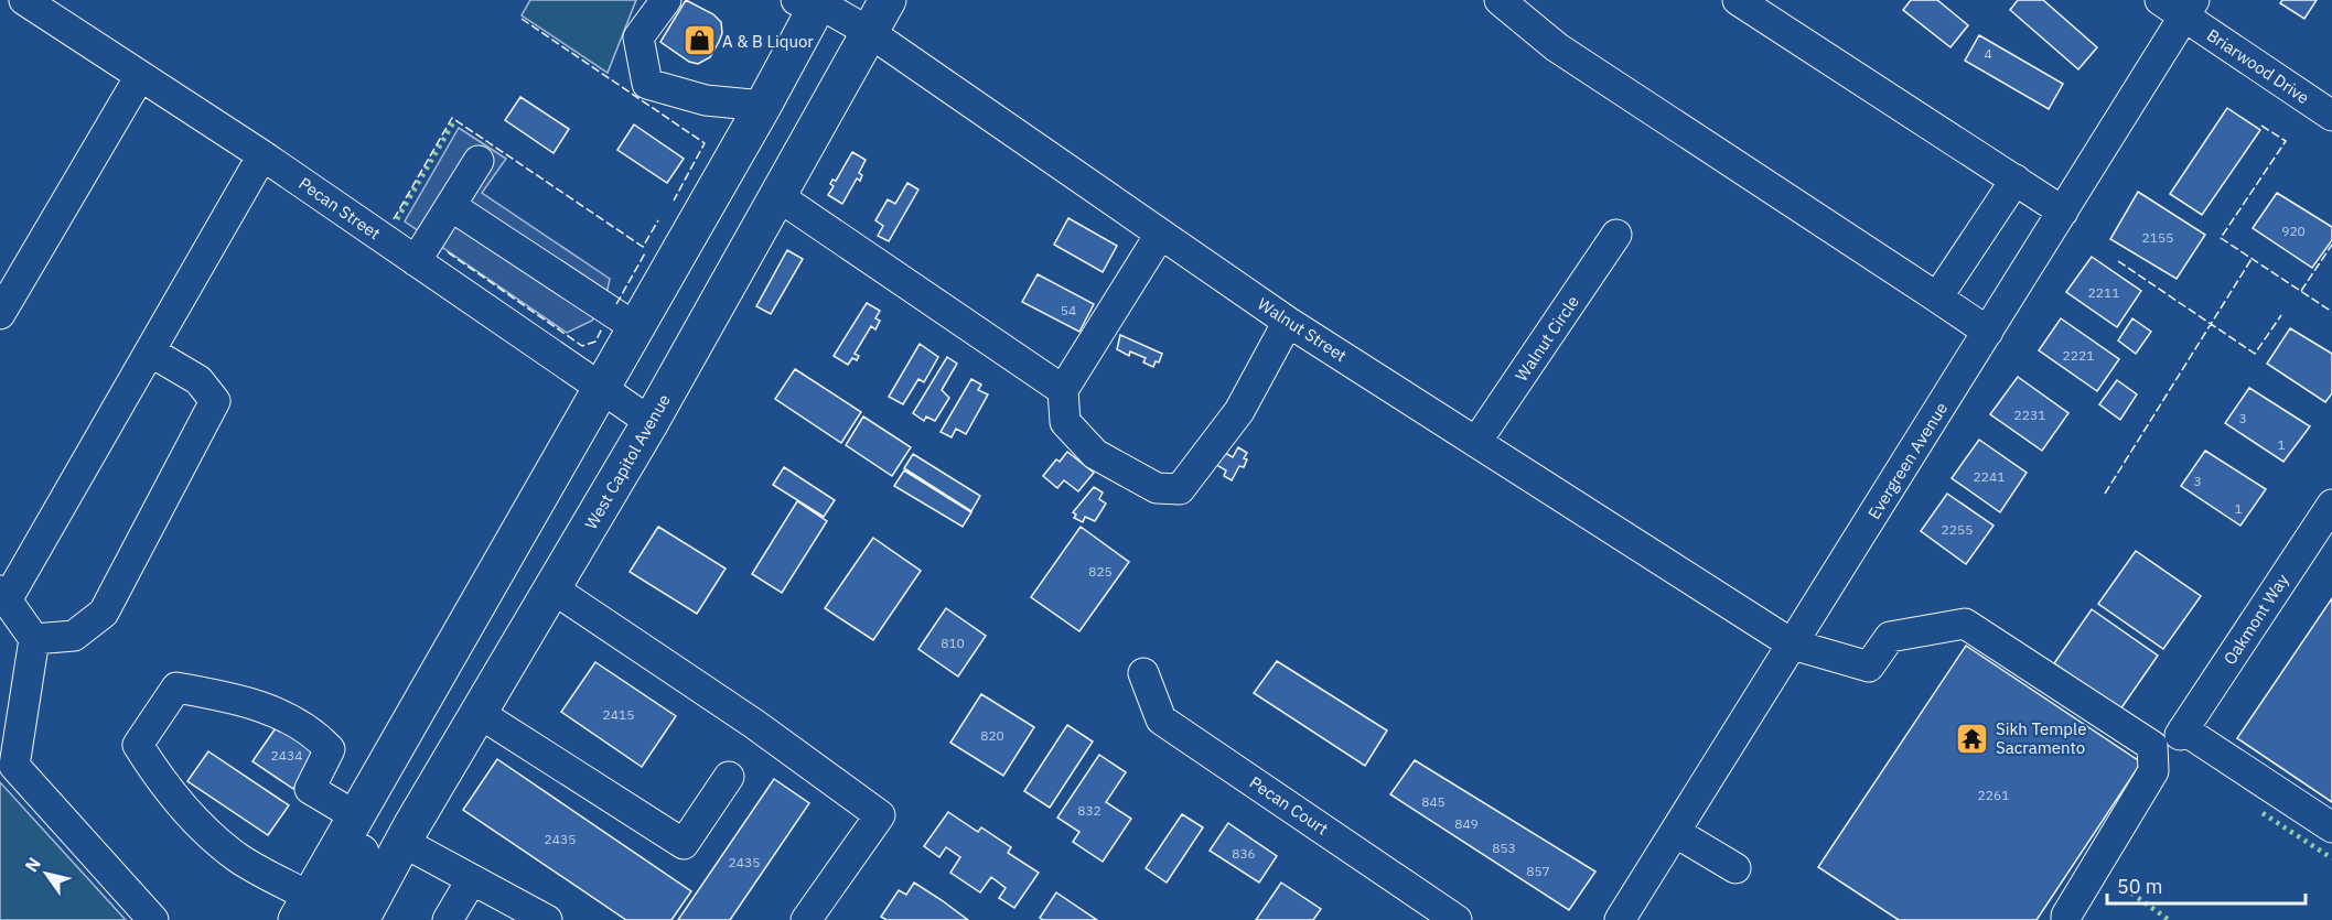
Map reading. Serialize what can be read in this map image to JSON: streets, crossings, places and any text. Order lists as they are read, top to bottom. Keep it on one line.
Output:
{"streets":{"main road":["West Capitol Avenue"],"street":["Briarwood Drive","Pecan Street","Walnut Street","Walnut Circle","Evergreen Avenue","Oakmont Way","Pecan Court"]},"crossings":[["Briarwood Drive","Evergreen Avenue"],["Pecan Street","West Capitol Avenue"],["Walnut Street","Walnut Circle"],["Walnut Street","Evergreen Avenue"],["Walnut Street","West Capitol Avenue"]],"places":{"shop":["A & B Liquor"],"temple":["Sikh Temple Sacramento"]},"house_numbers":["4","920","2155","2211","54","2221","2231","3","1","2241","3","1","2255","825","810","2415","820","2434","2261","845","832","849","2435","853","836","2435","857"],"scale_bar":"50 m","north":"top left"}
